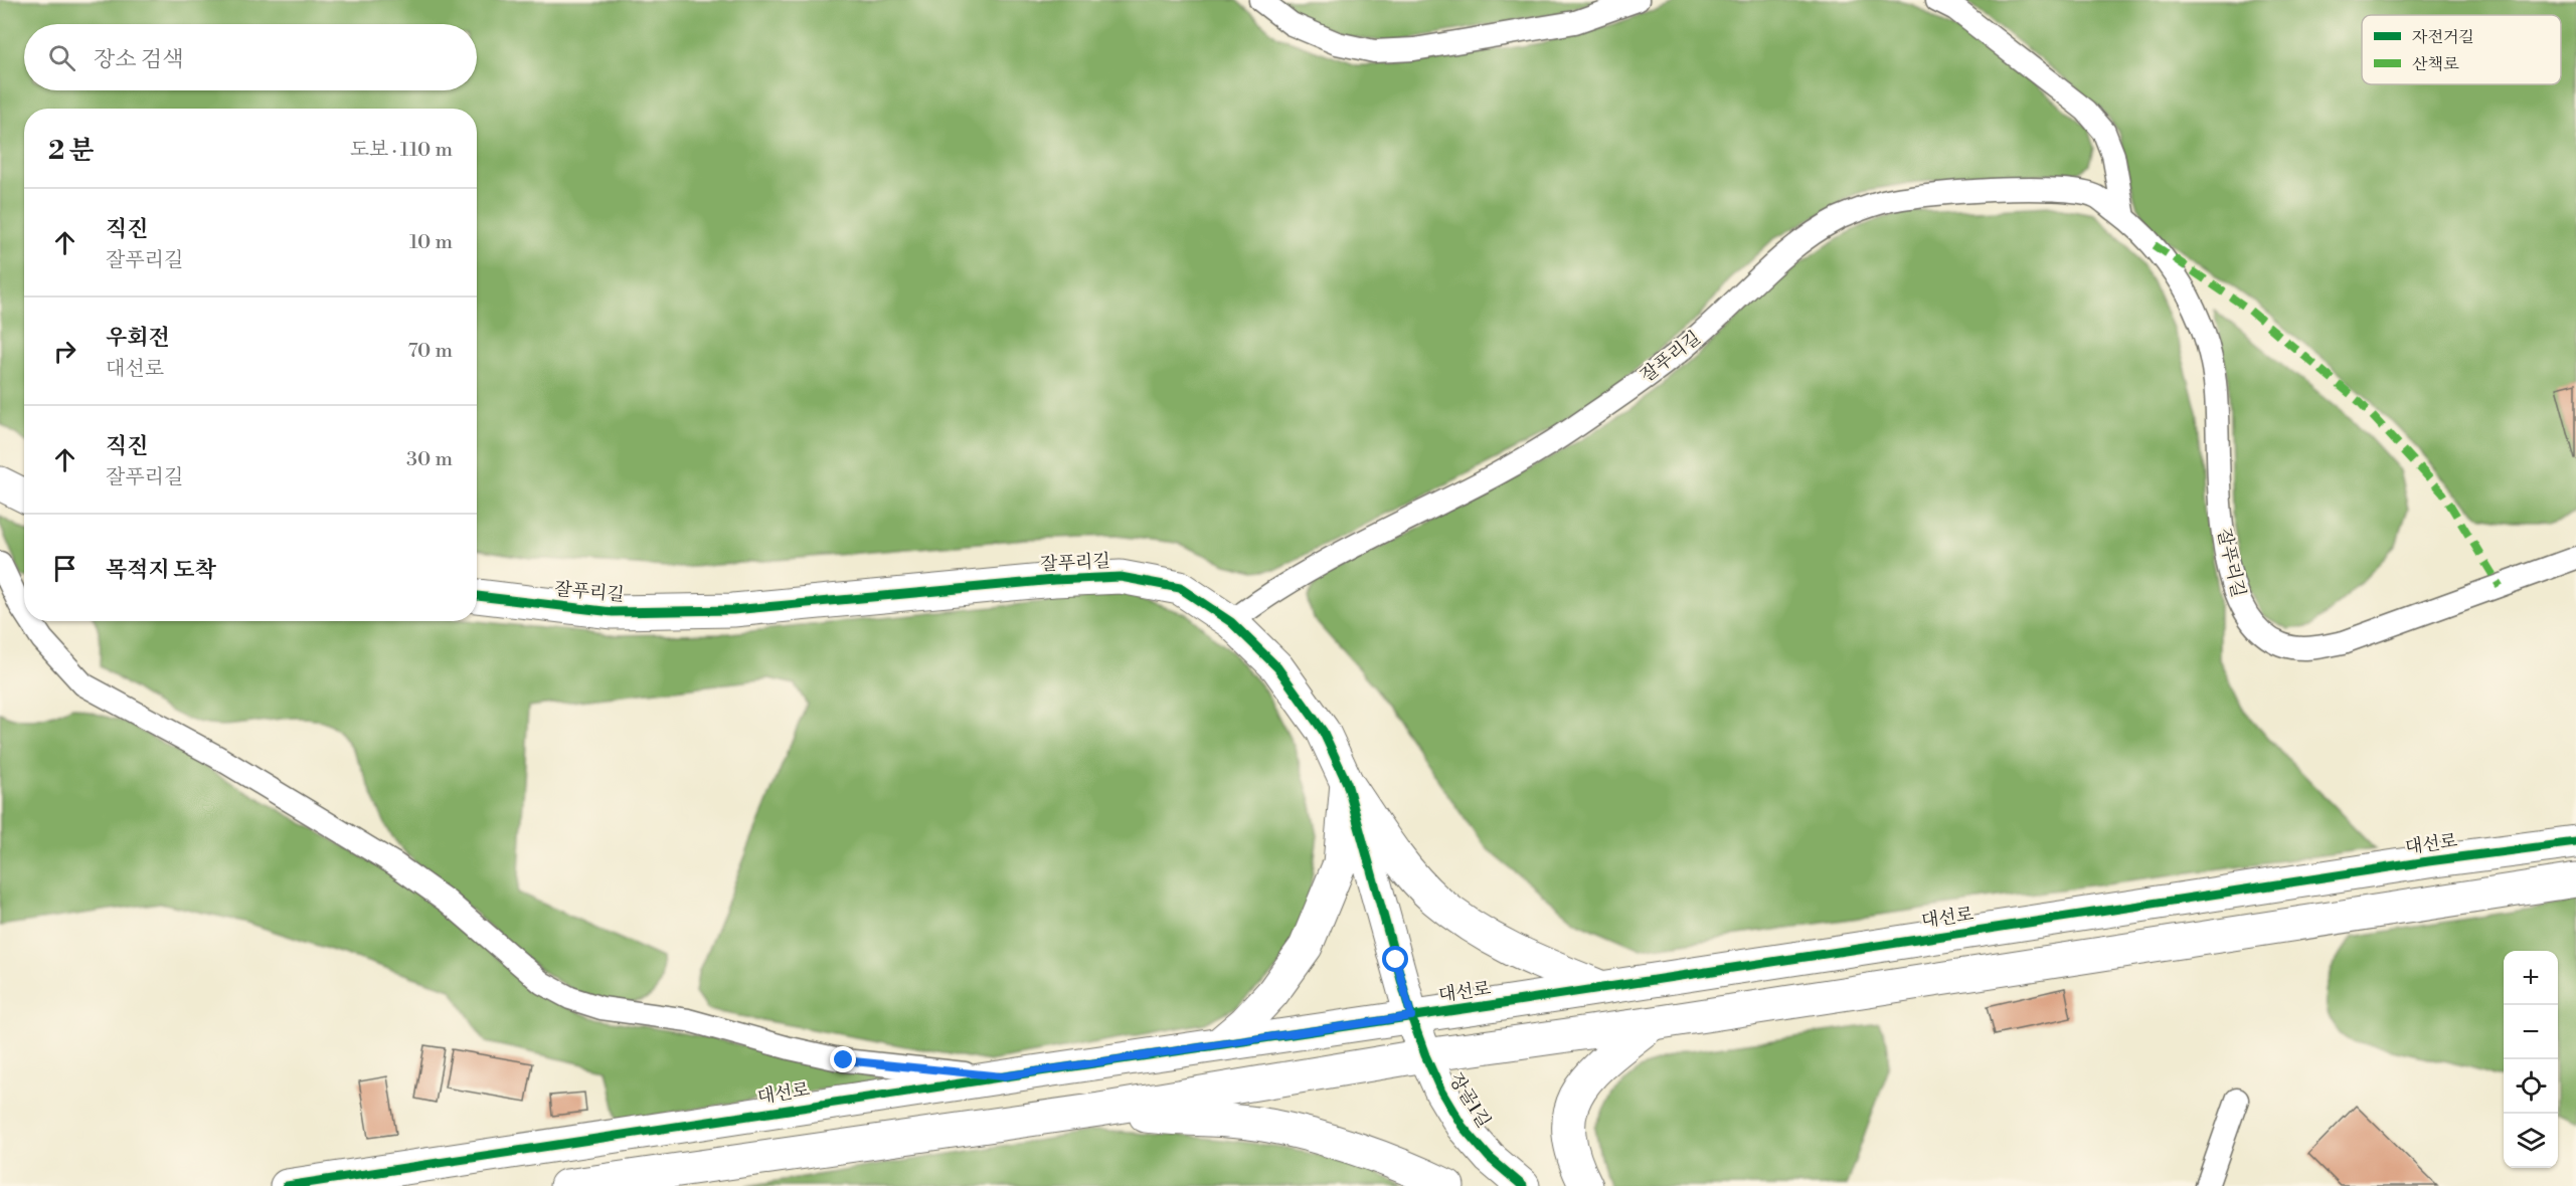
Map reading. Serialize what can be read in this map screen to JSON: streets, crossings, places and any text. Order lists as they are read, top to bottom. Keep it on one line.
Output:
{"streets":{"street":["잘푸리길","대선로","장골1길"]},"crossings":[["잘푸리길","대선로"],["잘푸리길","장골1길"],["대선로","장골1길"]],"legend":["자전거길","산책로"],"page":{"search":"장소 검색","heading":["2 분","도보 · 110 m"],"list":[["직진","잘푸리길","10 m"],["우회전","대선로","70 m"],["직진","잘푸리길","30 m"],"목적지 도착"],"map_buttons":["+","−"]}}
